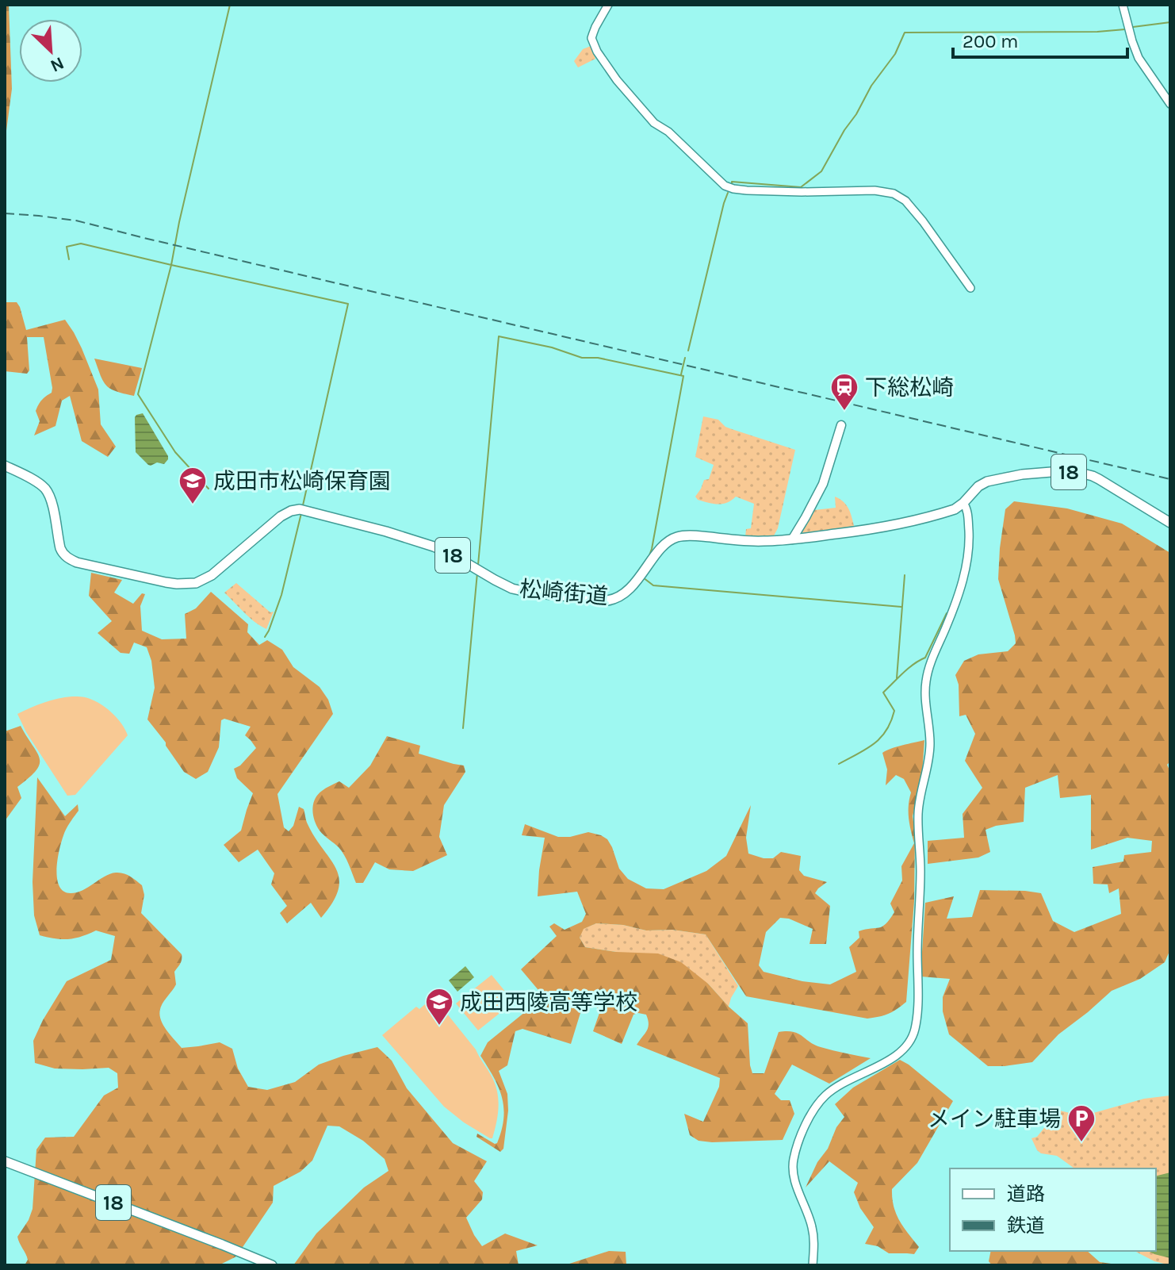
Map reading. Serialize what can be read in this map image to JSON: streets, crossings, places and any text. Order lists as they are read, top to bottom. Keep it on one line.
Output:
{"streets":{"main road":["18","松崎街道"]},"places":{"station":["下総松崎"],"school or university":["成田市松崎保育園","成田西陵高等学校"],"parking":["メイン駐車場"]},"legend":["道路","鉄道"],"scale_bar":"200 m","north":"bottom right"}
